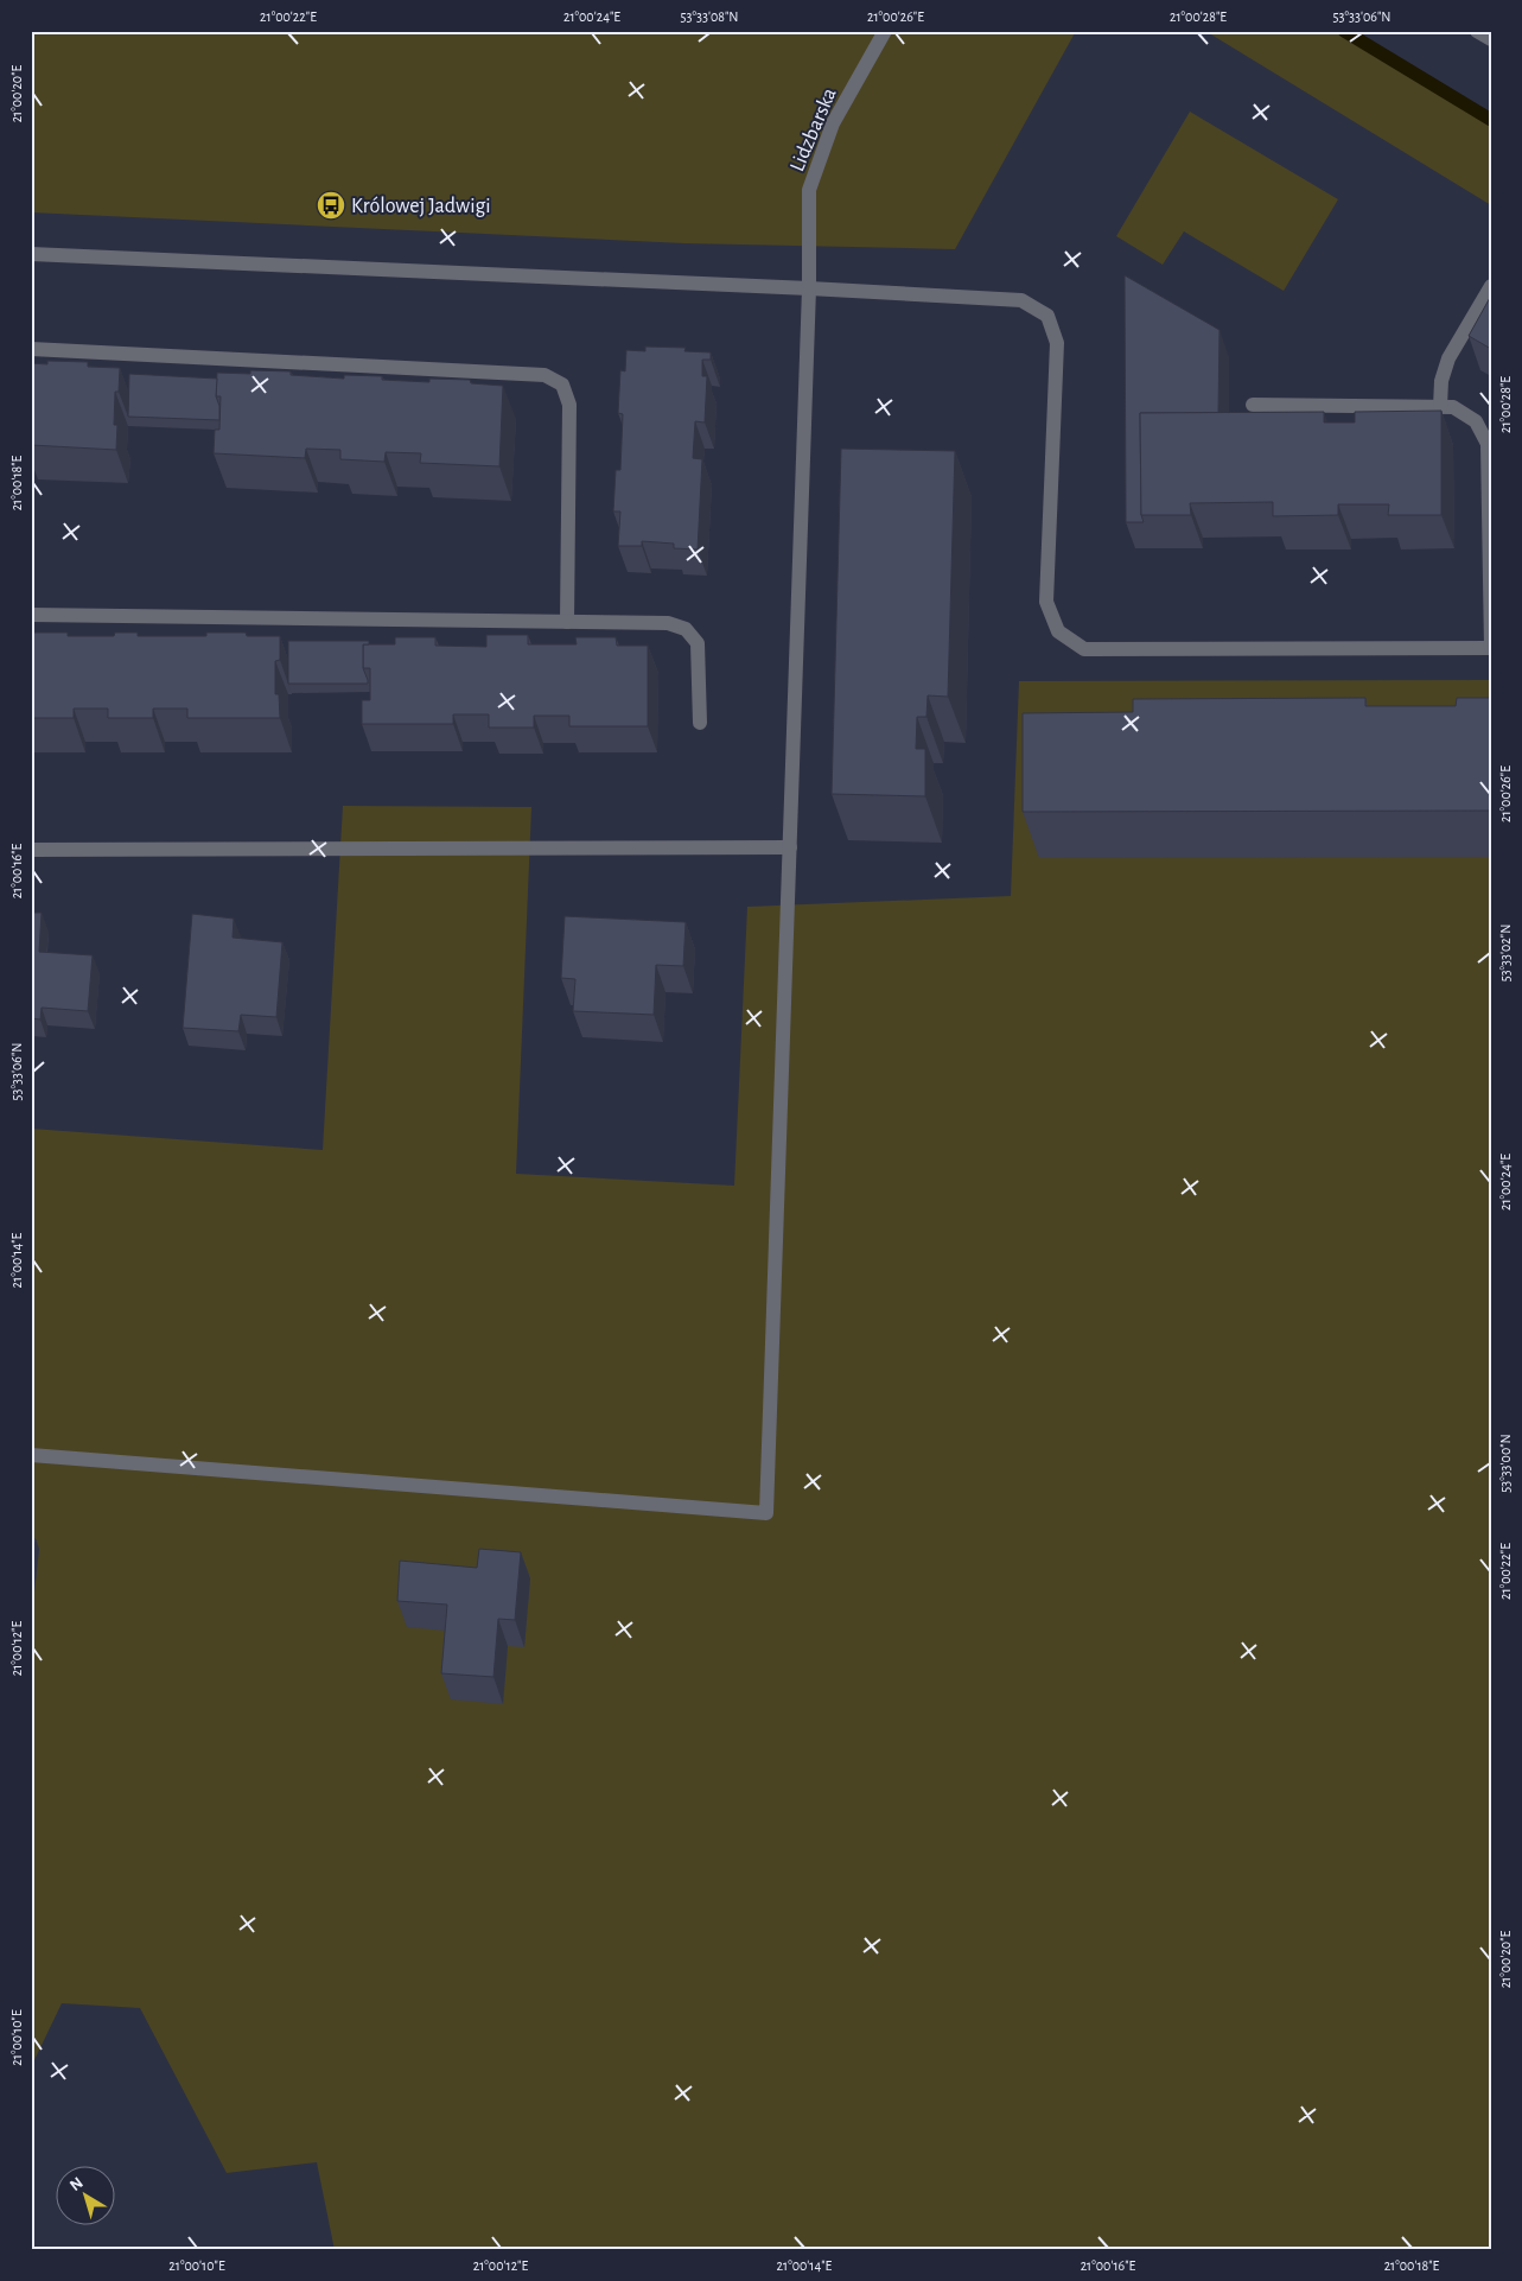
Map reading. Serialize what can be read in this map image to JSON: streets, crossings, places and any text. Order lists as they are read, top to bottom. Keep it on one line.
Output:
{"streets":{"street":["Lidzbarska"]},"places":{"bus stop":["Królowej Jadwigi"]},"north":"top left","coordinates":["21°00'22\"E","21°00'24\"E","53°33'08\"N","21°00'26\"E","21°00'28\"E","53°33'06\"N","21°00'20\"E","21°00'18\"E","21°00'16\"E","53°33'02\"N","21°00'14\"E","53°33'00\"N","21°00'12\"E","21°00'10\"E"]}
